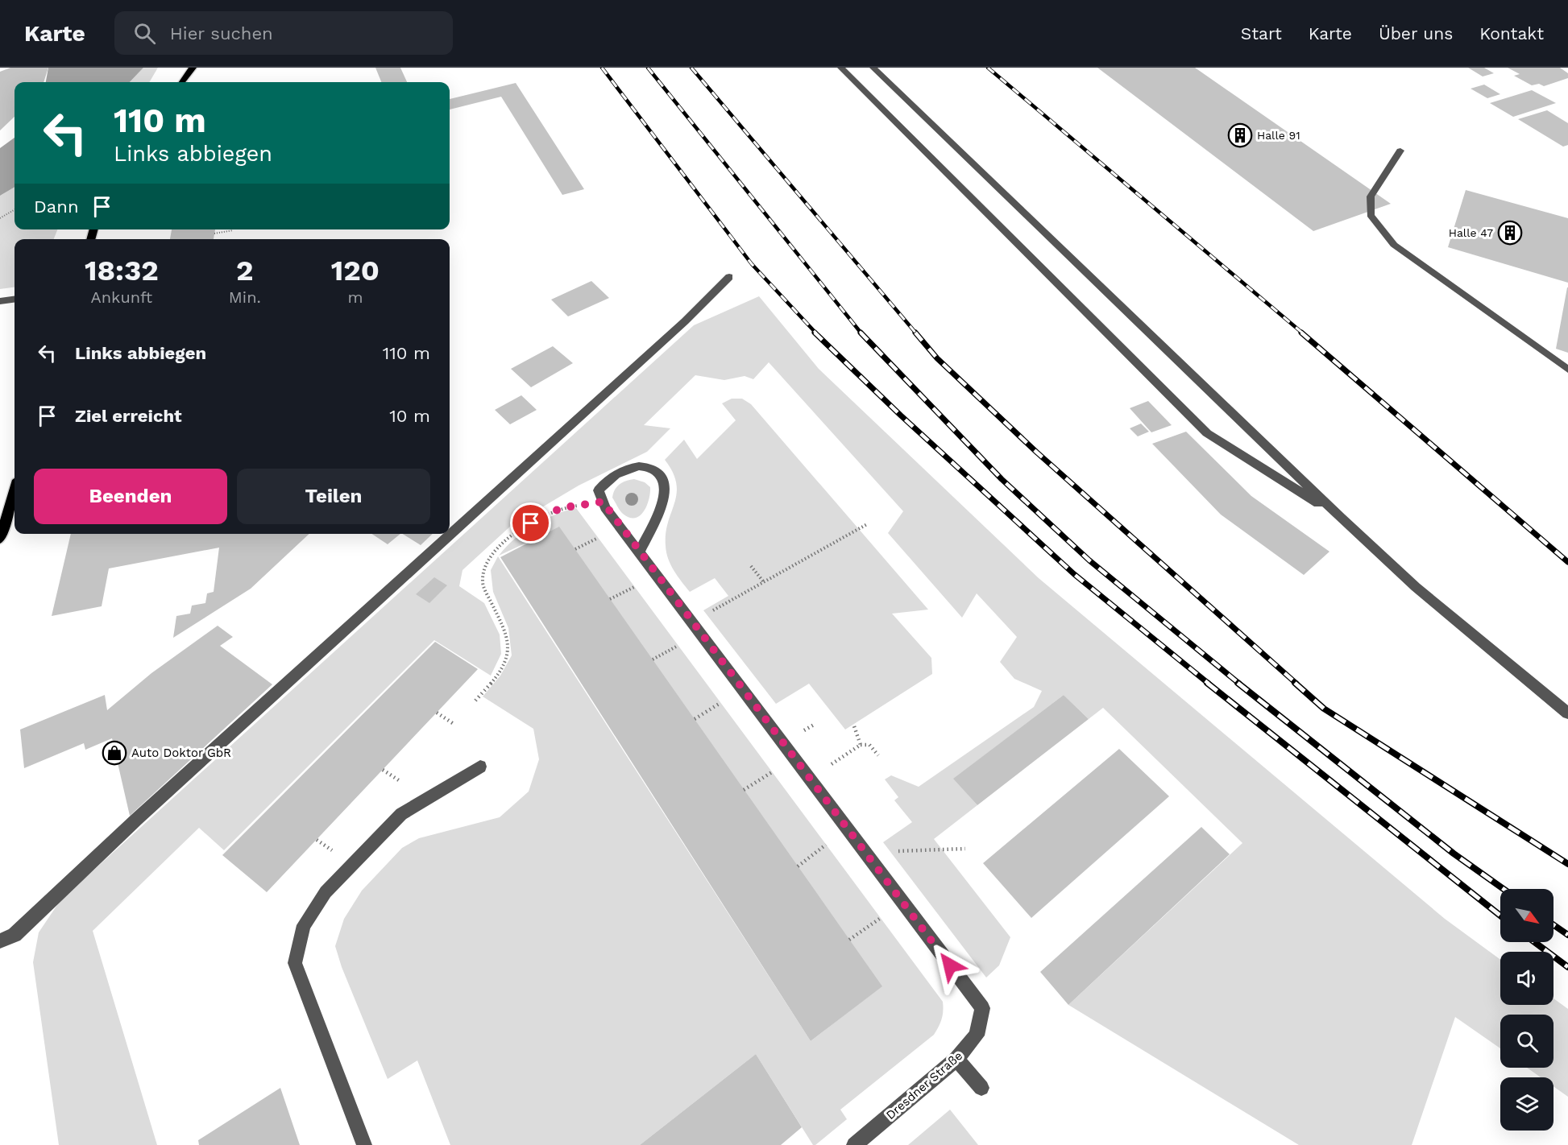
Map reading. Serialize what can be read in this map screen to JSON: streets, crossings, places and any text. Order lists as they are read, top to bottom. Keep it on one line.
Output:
{"streets":{"street":["Dresdner Straße"]},"places":{"building":["Halle 91","Halle 47"],"shop":["Auto Doktor GbR"]},"north":"bottom right","page":{"header":"Karte","search":"Hier suchen","nav":["Start","Karte","Über uns","Kontakt"],"turn":["110 m","Links abbiegen"],"then":"Dann","eta":["18:32","Ankunft","2","Min.","120","m"],"list":[{"name":"Links abbiegen","value":"110 m"},{"name":"Ziel erreicht","value":"10 m"}],"buttons":["Beenden","Teilen"]}}
